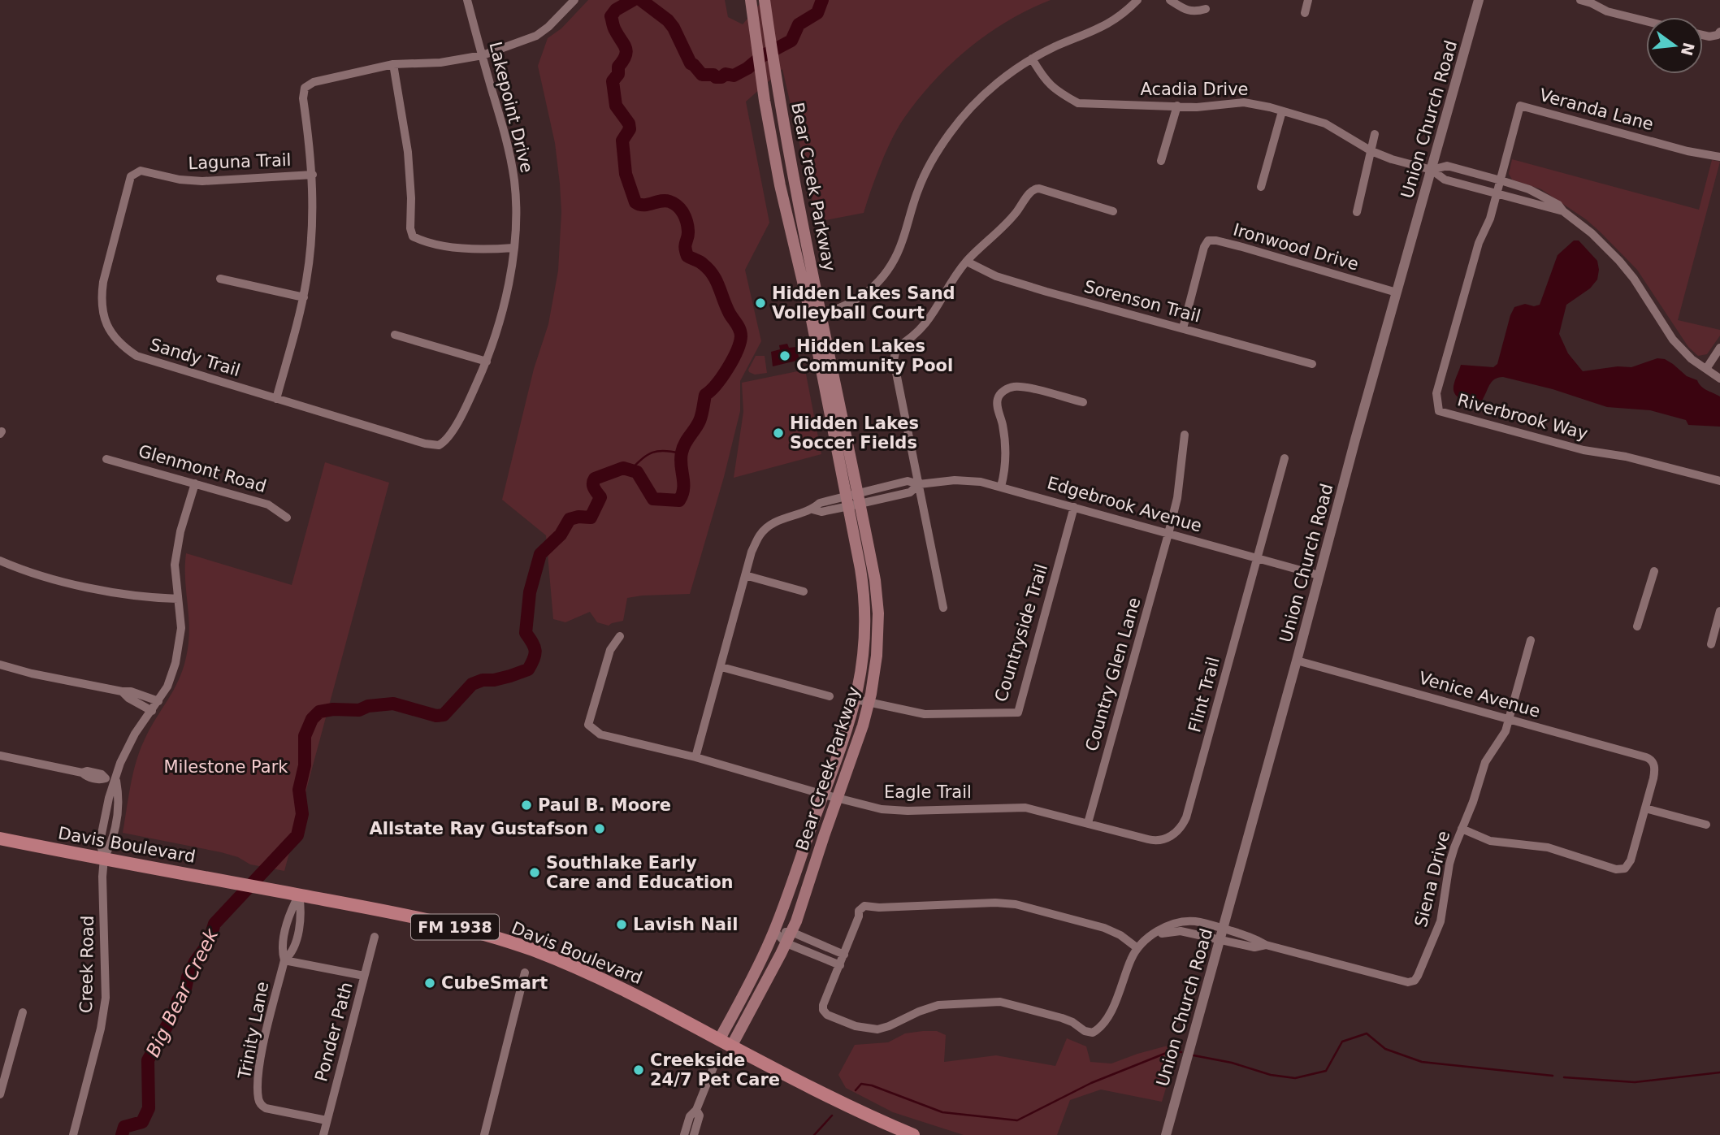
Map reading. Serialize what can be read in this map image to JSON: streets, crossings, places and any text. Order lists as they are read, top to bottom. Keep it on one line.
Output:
{"streets":{"main road":["Bear Creek Parkway","Davis Boulevard","FM 1938"],"street":["Acadia Drive","Lakepoint Drive","Veranda Lane","Union Church Road","Laguna Trail","Ironwood Drive","Sorenson Trail","Sandy Trail","Riverbrook Way","Glenmont Road","Edgebrook Avenue","Countryside Trail","Country Glen Lane","Flint Trail","Venice Avenue","Eagle Trail","Siena Drive","Creek Road","Trinity Lane","Ponder Path"]},"crossings":[["Acadia Drive","Union Church Road"],["Lakepoint Drive","Sandy Trail"],["Veranda Lane","Riverbrook Way"],["Union Church Road","Ironwood Drive"],["Union Church Road","Edgebrook Avenue"],["Union Church Road","Venice Avenue"],["Union Church Road","Siena Drive"],["Laguna Trail","Sandy Trail"],["Bear Creek Parkway","Edgebrook Avenue"],["Bear Creek Parkway","Countryside Trail"],["Bear Creek Parkway","Eagle Trail"],["Bear Creek Parkway","Davis Boulevard"],["Ironwood Drive","Sorenson Trail"],["Edgebrook Avenue","Countryside Trail"],["Edgebrook Avenue","Country Glen Lane"],["Edgebrook Avenue","Flint Trail"],["Edgebrook Avenue","Eagle Trail"],["Country Glen Lane","Eagle Trail"],["Flint Trail","Eagle Trail"],["Venice Avenue","Siena Drive"],["Davis Boulevard","Creek Road"],["Davis Boulevard","Trinity Lane"],["Trinity Lane","Ponder Path"]],"water":["Big Bear Creek"],"parks":["Milestone Park"],"places":["Hidden Lakes Sand Volleyball Court","Hidden Lakes Community Pool","Hidden Lakes Soccer Fields","Paul B. Moore","Allstate Ray Gustafson","Southlake Early Care and Education","Lavish Nail","CubeSmart","Creekside 24/7 Pet Care"],"north":"right"}
